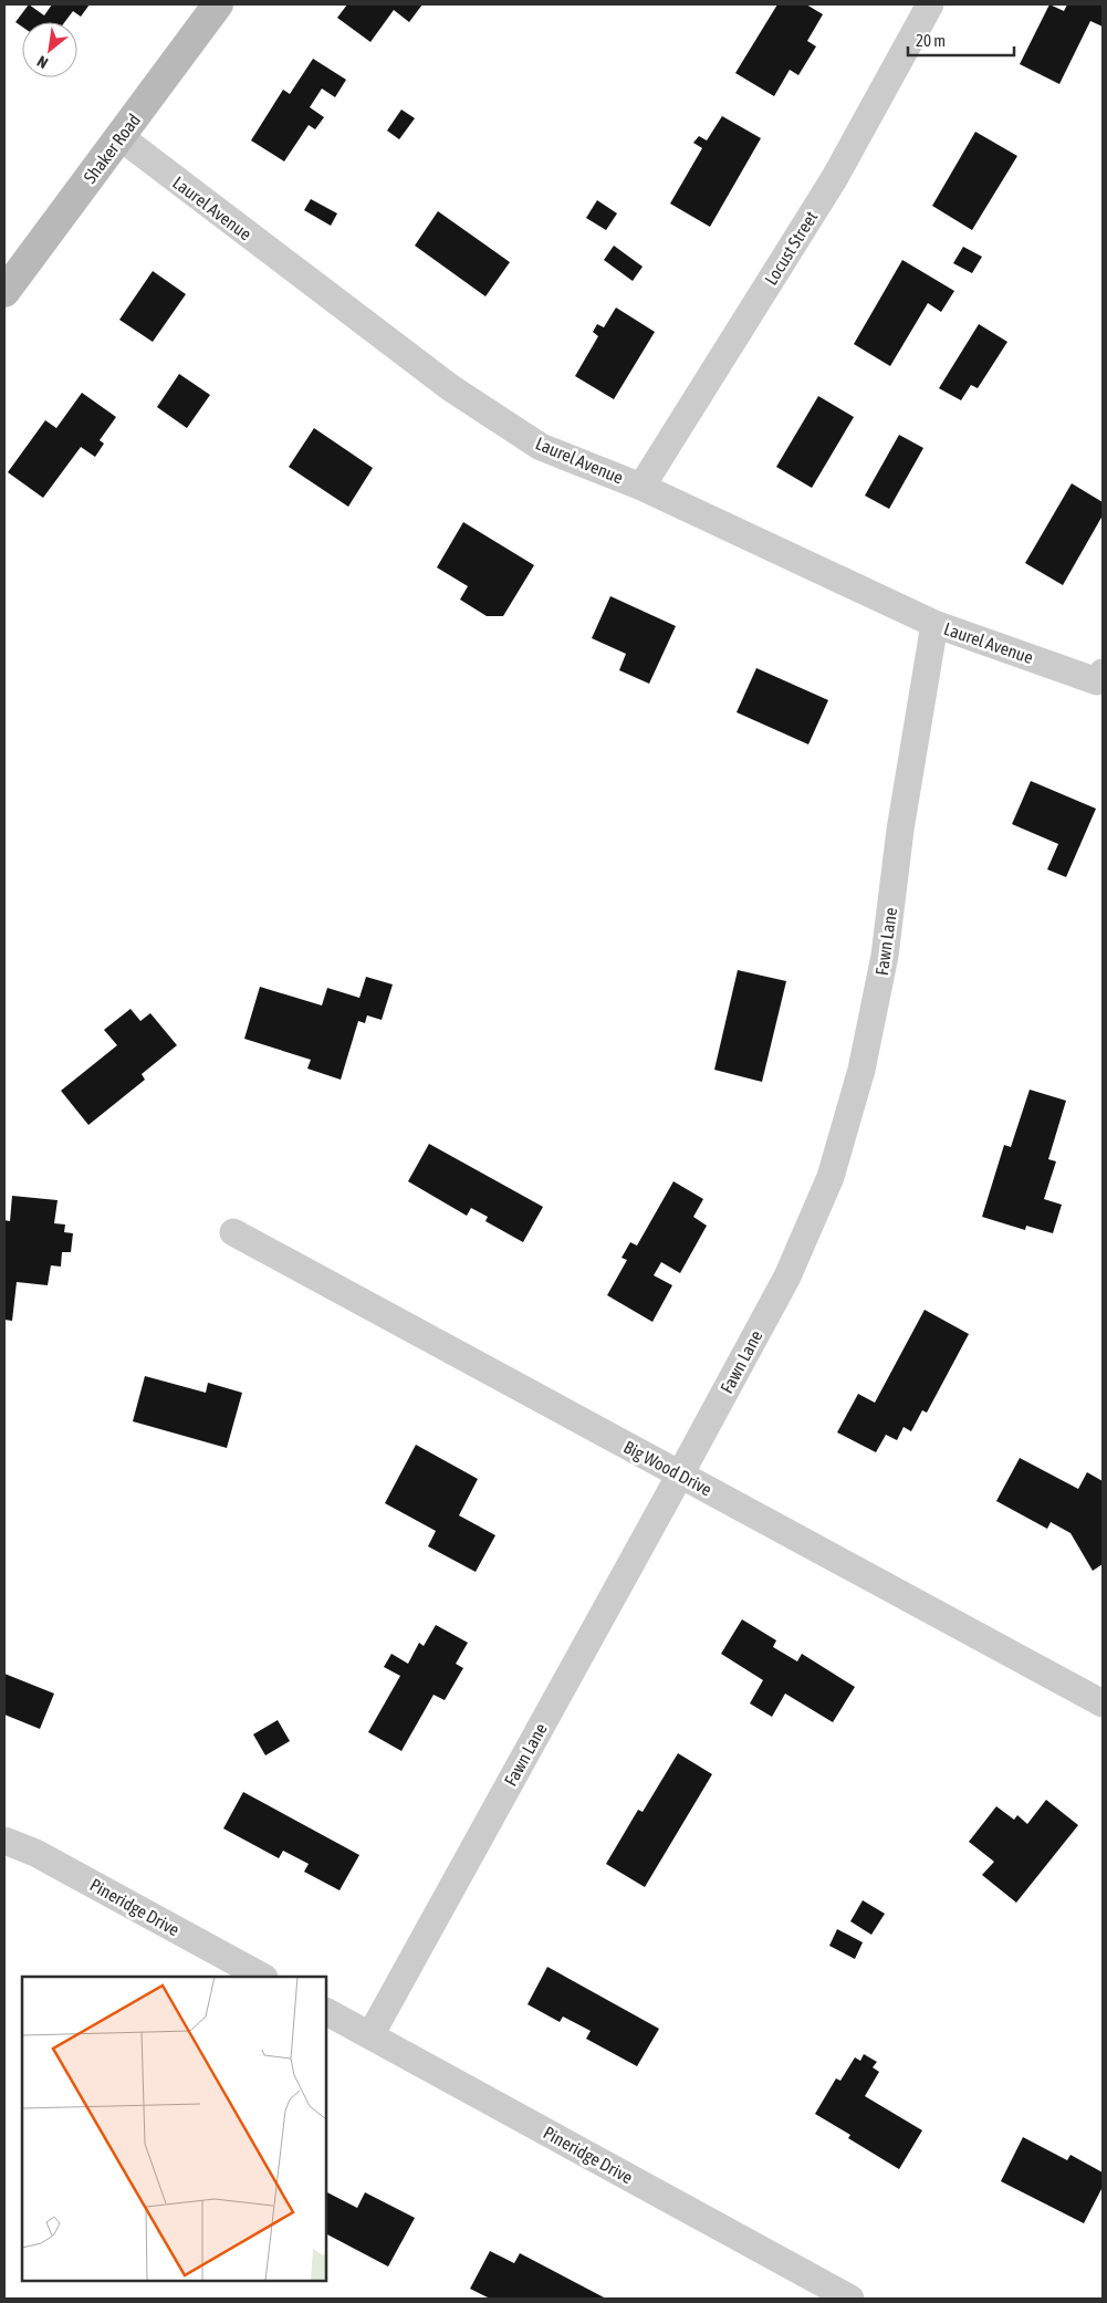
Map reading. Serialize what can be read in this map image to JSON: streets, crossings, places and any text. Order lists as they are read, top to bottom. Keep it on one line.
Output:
{"streets":{"street":["Shaker Road","Laurel Avenue","Locust Street","Fawn Lane","Big Wood Drive","Pineridge Drive"]},"crossings":[["Shaker Road","Laurel Avenue"],["Laurel Avenue","Locust Street"],["Laurel Avenue","Fawn Lane"],["Fawn Lane","Big Wood Drive"],["Fawn Lane","Pineridge Drive"]],"scale_bar":"20 m","north":"bottom left"}
